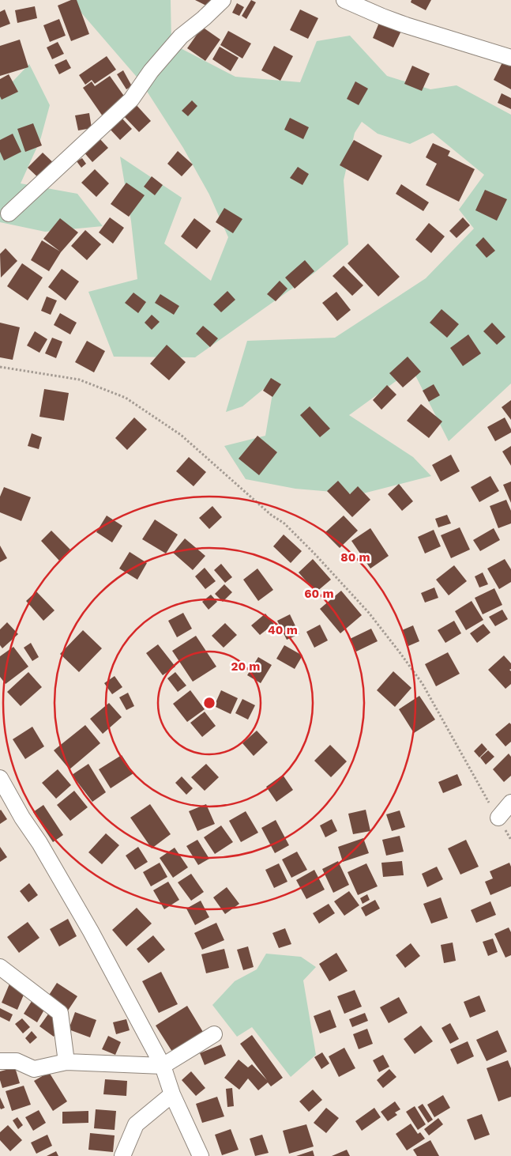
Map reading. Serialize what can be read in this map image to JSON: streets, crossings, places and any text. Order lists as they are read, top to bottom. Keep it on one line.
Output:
{"rings":["80 m","60 m","40 m","20 m"]}
